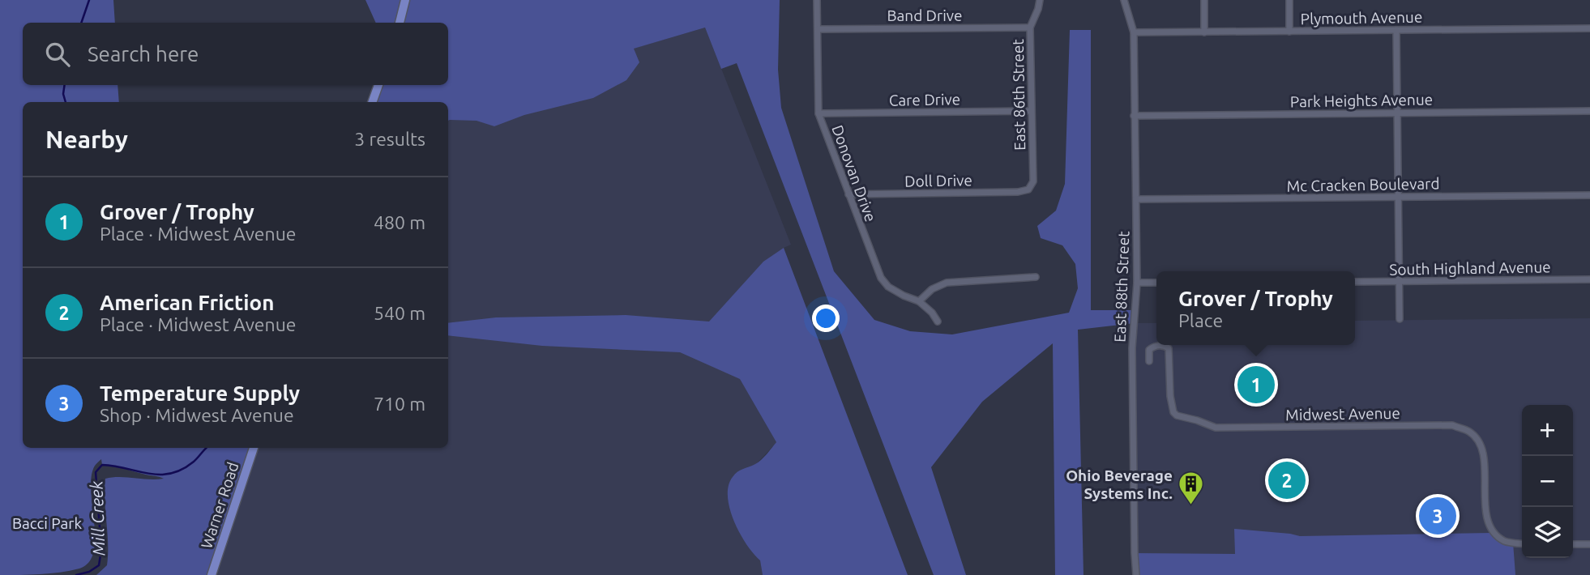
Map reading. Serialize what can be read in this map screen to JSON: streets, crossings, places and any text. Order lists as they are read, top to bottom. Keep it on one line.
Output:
{"streets":{"main road":["Warner Road"],"street":["Band Drive","Plymouth Avenue","East 86th Street","Care Drive","Park Heights Avenue","Donovan Drive","Doll Drive","Mc Cracken Boulevard","South Highland Avenue","East 88th Street","Midwest Avenue"]},"crossings":[["Band Drive","East 86th Street"],["Band Drive","Donovan Drive"],["Plymouth Avenue","East 88th Street"],["East 86th Street","Care Drive"],["East 86th Street","Doll Drive"],["Care Drive","Donovan Drive"],["Park Heights Avenue","East 88th Street"],["Donovan Drive","Doll Drive"],["Mc Cracken Boulevard","East 88th Street"]],"water":["Mill Creek"],"parks":["Bacci Park"],"places":{"building":["Ohio Beverage Systems Inc."]},"page":{"search":"Search here","heading":["Nearby","3 results"],"list":[{"mark":"1","name":"Grover / Trophy","note":"Place · Midwest Avenue","value":"480 m"},{"mark":"2","name":"American Friction","note":"Place · Midwest Avenue","value":"540 m"},{"mark":"3","name":"Temperature Supply","note":"Shop · Midwest Avenue","value":"710 m"}],"popup":["Grover / Trophy","Place"],"pins":["1","2","3"],"map_buttons":["+","−"]}}
